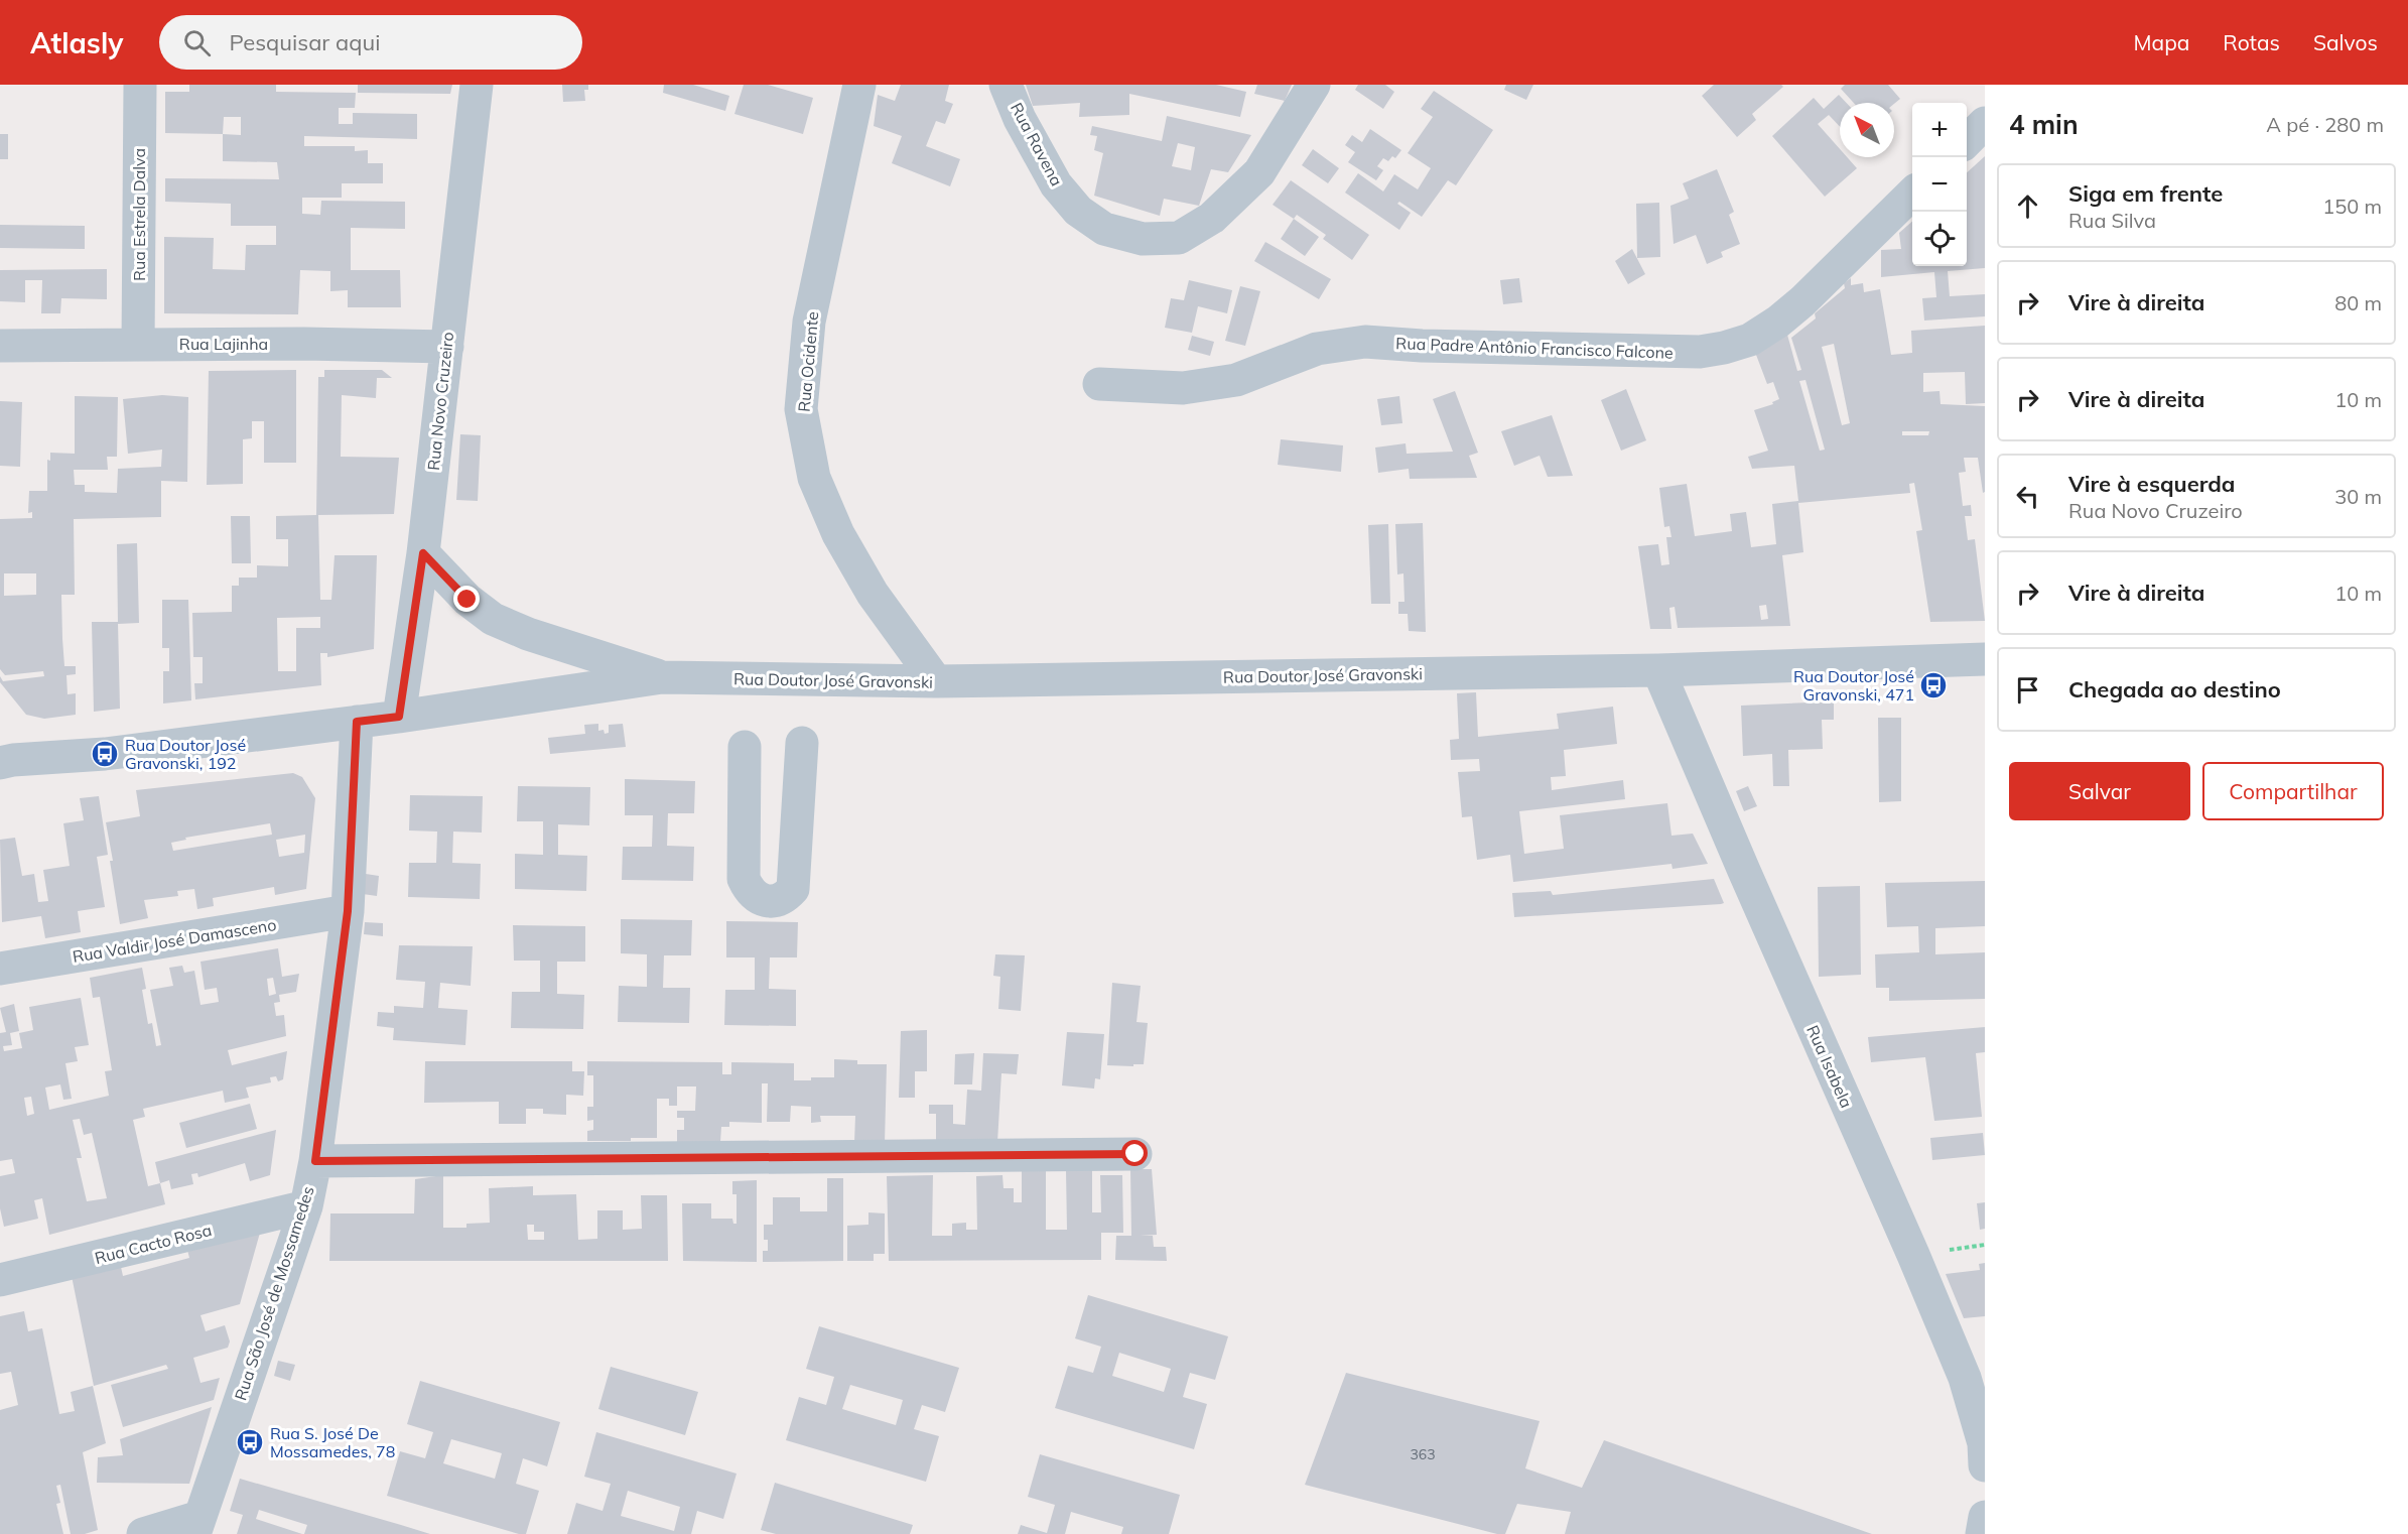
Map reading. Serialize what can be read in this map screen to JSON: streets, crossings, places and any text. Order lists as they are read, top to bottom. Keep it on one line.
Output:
{"streets":{"street":["Rua Ravena","Rua Estrela Dalva","Rua Lajinha","Rua Padre Antônio Francisco Falcone","Rua Ocidente","Rua Novo Cruzeiro","Rua Doutor José Gravonski","Rua Valdir José Damasceno","Rua Isabela","Rua Cacto Rosa","Rua São José de Mossamedes"]},"crossings":[["Rua Estrela Dalva","Rua Lajinha"],["Rua Lajinha","Rua Novo Cruzeiro"],["Rua Ocidente","Rua Doutor José Gravonski"],["Rua Novo Cruzeiro","Rua Doutor José Gravonski"],["Rua Doutor José Gravonski","Rua Isabela"],["Rua Doutor José Gravonski","Rua São José de Mossamedes"],["Rua Valdir José Damasceno","Rua São José de Mossamedes"],["Rua Cacto Rosa","Rua São José de Mossamedes"]],"places":{"bus stop":["Rua Doutor José Gravonski, 471","Rua Doutor José Gravonski, 192","Rua S. José De Mossamedes, 78"]},"house_numbers":["363"],"north":"top left","page":{"header":"Atlasly","search":"Pesquisar aqui","nav":["Mapa","Rotas","Salvos"],"heading":["4 min","A pé · 280 m"],"map_buttons":["+","−"],"list":[["Siga em frente","Rua Silva","150 m"],["Vire à direita","80 m"],["Vire à direita","10 m"],["Vire à esquerda","Rua Novo Cruzeiro","30 m"],["Vire à direita","10 m"],"Chegada ao destino"],"buttons":["Salvar","Compartilhar"]}}
